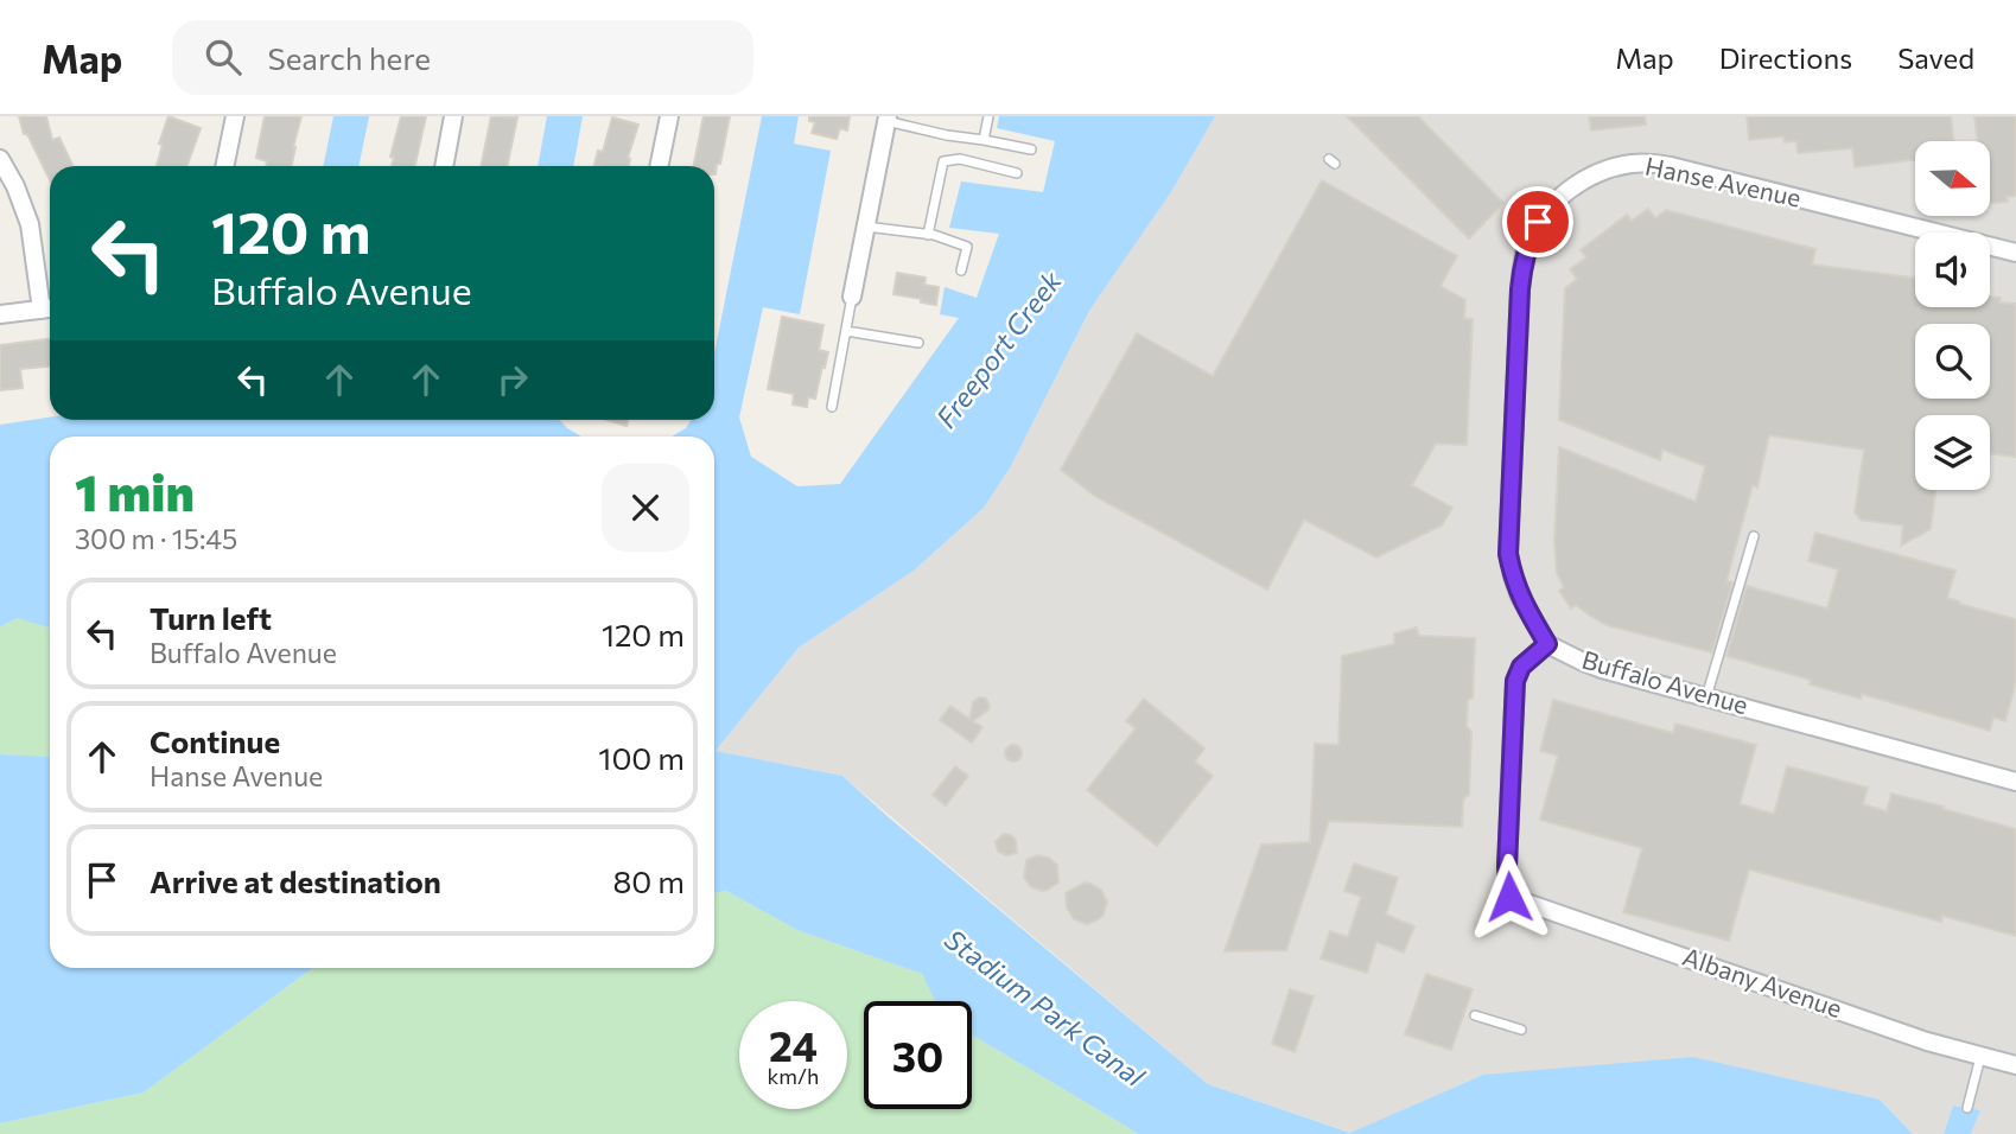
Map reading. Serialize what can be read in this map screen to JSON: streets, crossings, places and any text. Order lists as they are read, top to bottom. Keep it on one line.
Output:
{"streets":{"street":["Hanse Avenue","Buffalo Avenue","Albany Avenue"]},"crossings":[["Hanse Avenue","Buffalo Avenue"],["Hanse Avenue","Albany Avenue"],["Buffalo Avenue","Albany Avenue"]],"water":["Freeport Creek","Stadium Park Canal"],"north":"right","page":{"header":"Map","search":"Search here","nav":["Map","Directions","Saved"],"turn":["120 m","Buffalo Avenue"],"heading":["1 min","300 m · 15:45"],"list":[{"name":"Turn left","note":"Buffalo Avenue","value":"120 m"},{"name":"Continue","note":"Hanse Avenue","value":"100 m"},{"name":"Arrive at destination","value":"80 m"}],"speed":"24 km/h","limit":"30"}}
